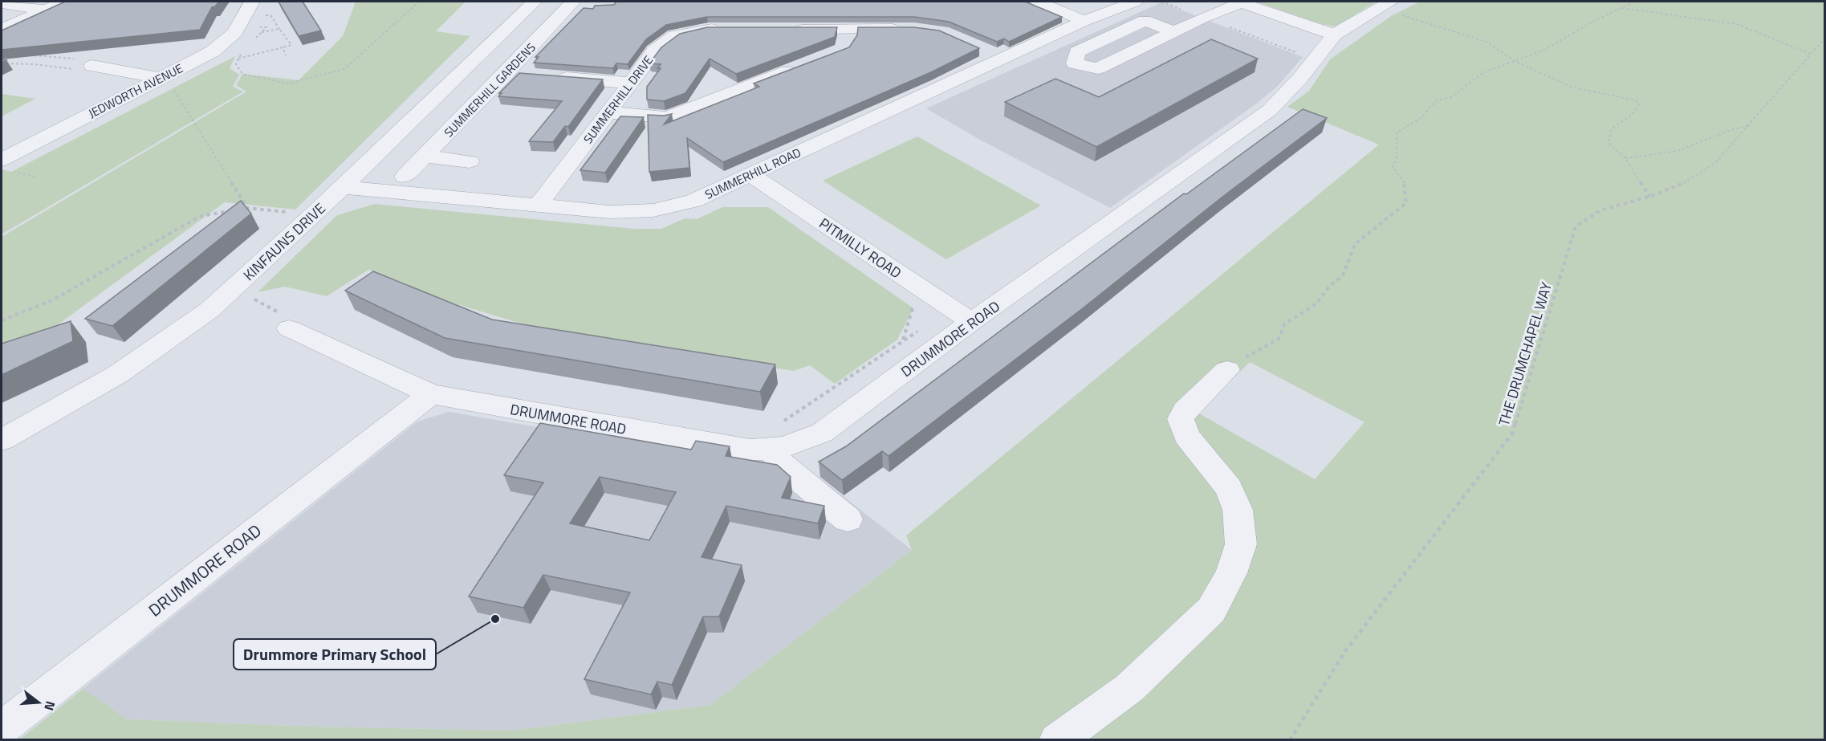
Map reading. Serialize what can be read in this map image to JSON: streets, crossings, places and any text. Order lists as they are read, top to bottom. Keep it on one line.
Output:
{"streets":{"street":["SUMMERHILL GARDENS","JEDWORTH AVENUE","SUMMERHILL DRIVE","SUMMERHILL ROAD","KINFAUNS DRIVE","PITMILLY ROAD","DRUMMORE ROAD"],"path":["THE DRUMCHAPEL WAY"]},"crossings":[["SUMMERHILL DRIVE","SUMMERHILL ROAD"],["SUMMERHILL ROAD","KINFAUNS DRIVE"],["SUMMERHILL ROAD","PITMILLY ROAD"],["PITMILLY ROAD","DRUMMORE ROAD"]],"places":["Drummore Primary School"],"north":"right"}
